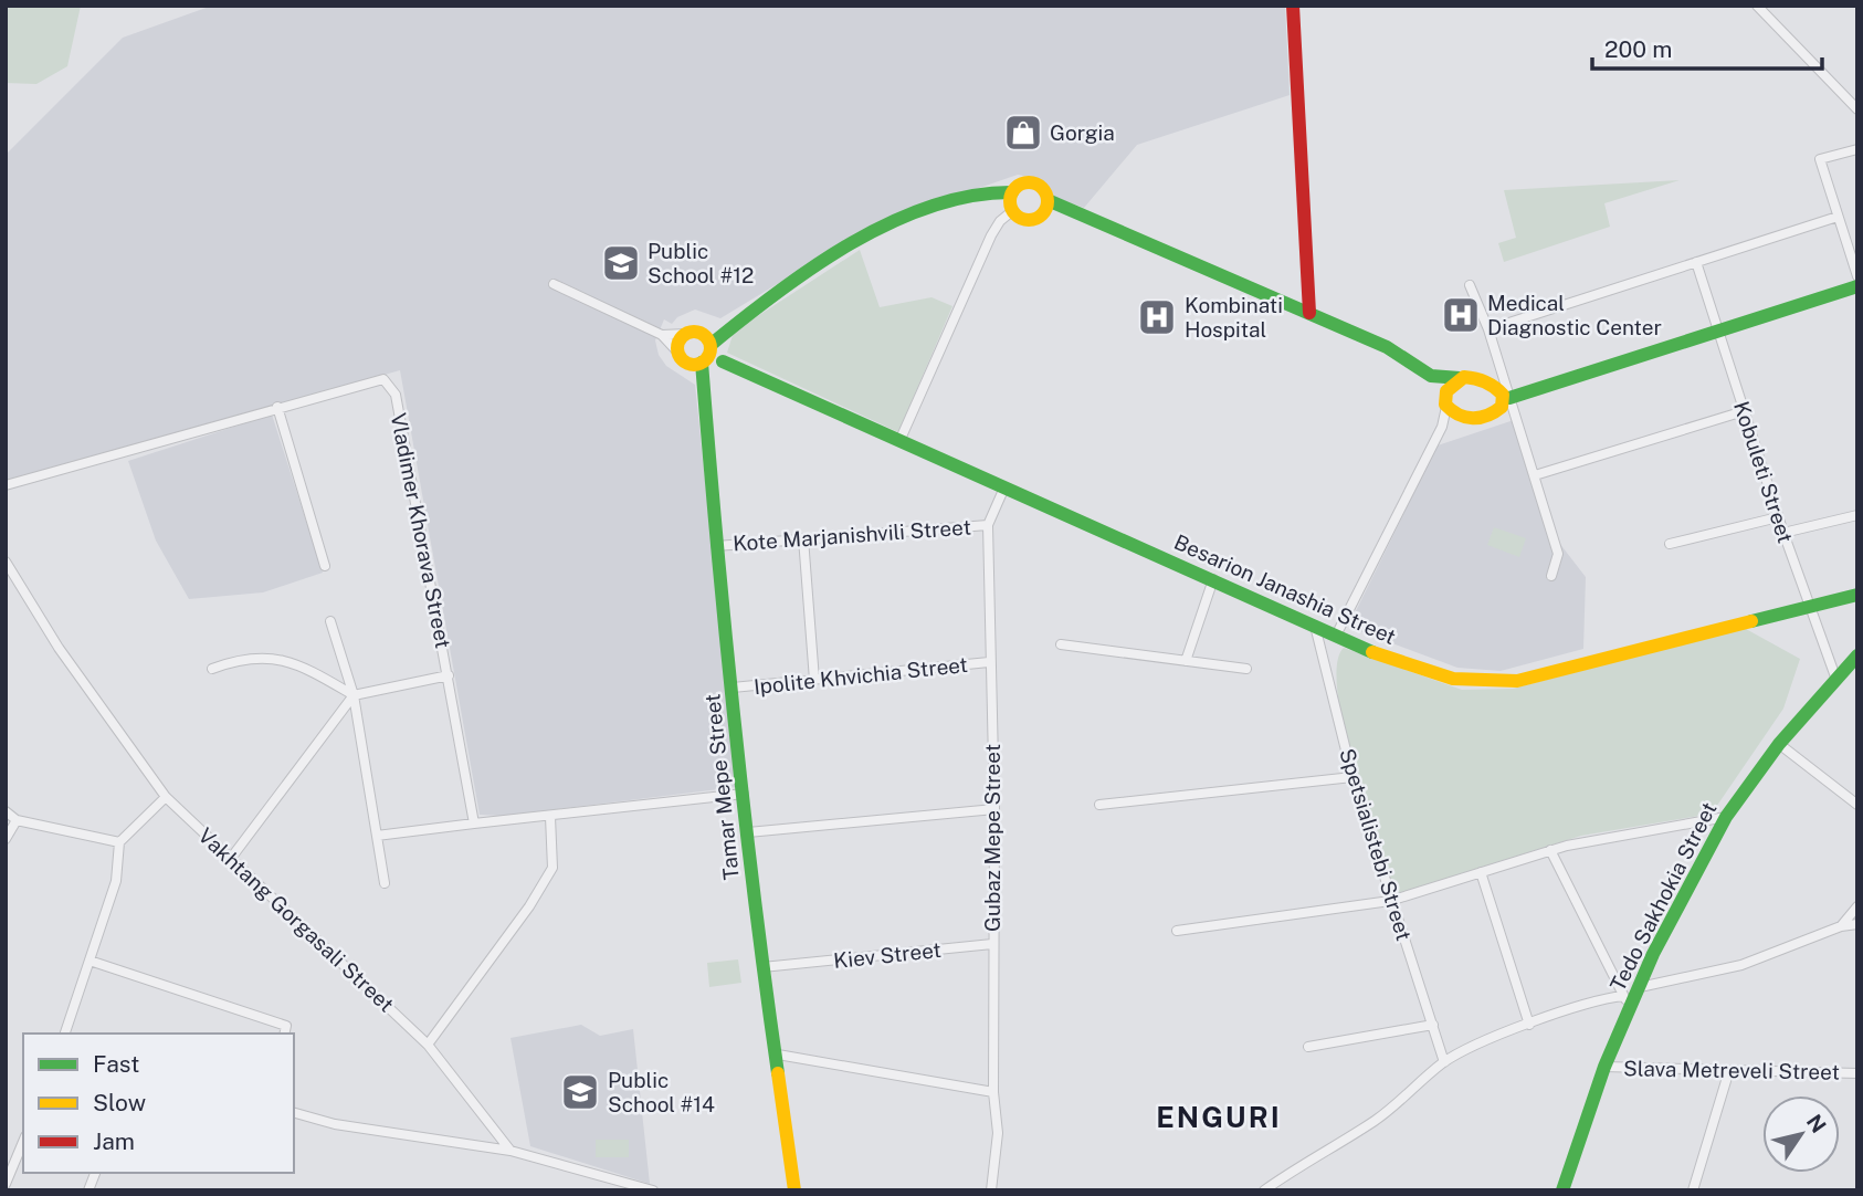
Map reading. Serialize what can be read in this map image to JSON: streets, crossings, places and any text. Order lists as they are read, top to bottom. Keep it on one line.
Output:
{"streets":{"street":["Kobuleti Street","Vladimer Khorava Street","Kote Marjanishvili Street","Besarion Janashia Street","Ipolite Khvichia Street","Tamar Mepe Street","Gubaz Mepe Street","Spetsialistebi Street","Tedo Sakhokia Street","Vakhtang Gorgasali Street","Slava Metreveli Street"]},"crossings":[["Kobuleti Street","Besarion Janashia Street"],["Kobuleti Street","Tedo Sakhokia Street"],["Kote Marjanishvili Street","Tamar Mepe Street"],["Kote Marjanishvili Street","Gubaz Mepe Street"],["Besarion Janashia Street","Gubaz Mepe Street"],["Besarion Janashia Street","Spetsialistebi Street"],["Ipolite Khvichia Street","Tamar Mepe Street"],["Ipolite Khvichia Street","Gubaz Mepe Street"],["Tedo Sakhokia Street","Slava Metreveli Street"]],"districts":["ENGURI"],"places":{"shop":["Gorgia"],"school or university":["Public School #12","Public School #14"],"hospital":["Medical Diagnostic Center","Kombinati Hospital"]},"legend":["Fast","Slow","Jam"],"scale_bar":"200 m","north":"top right"}
